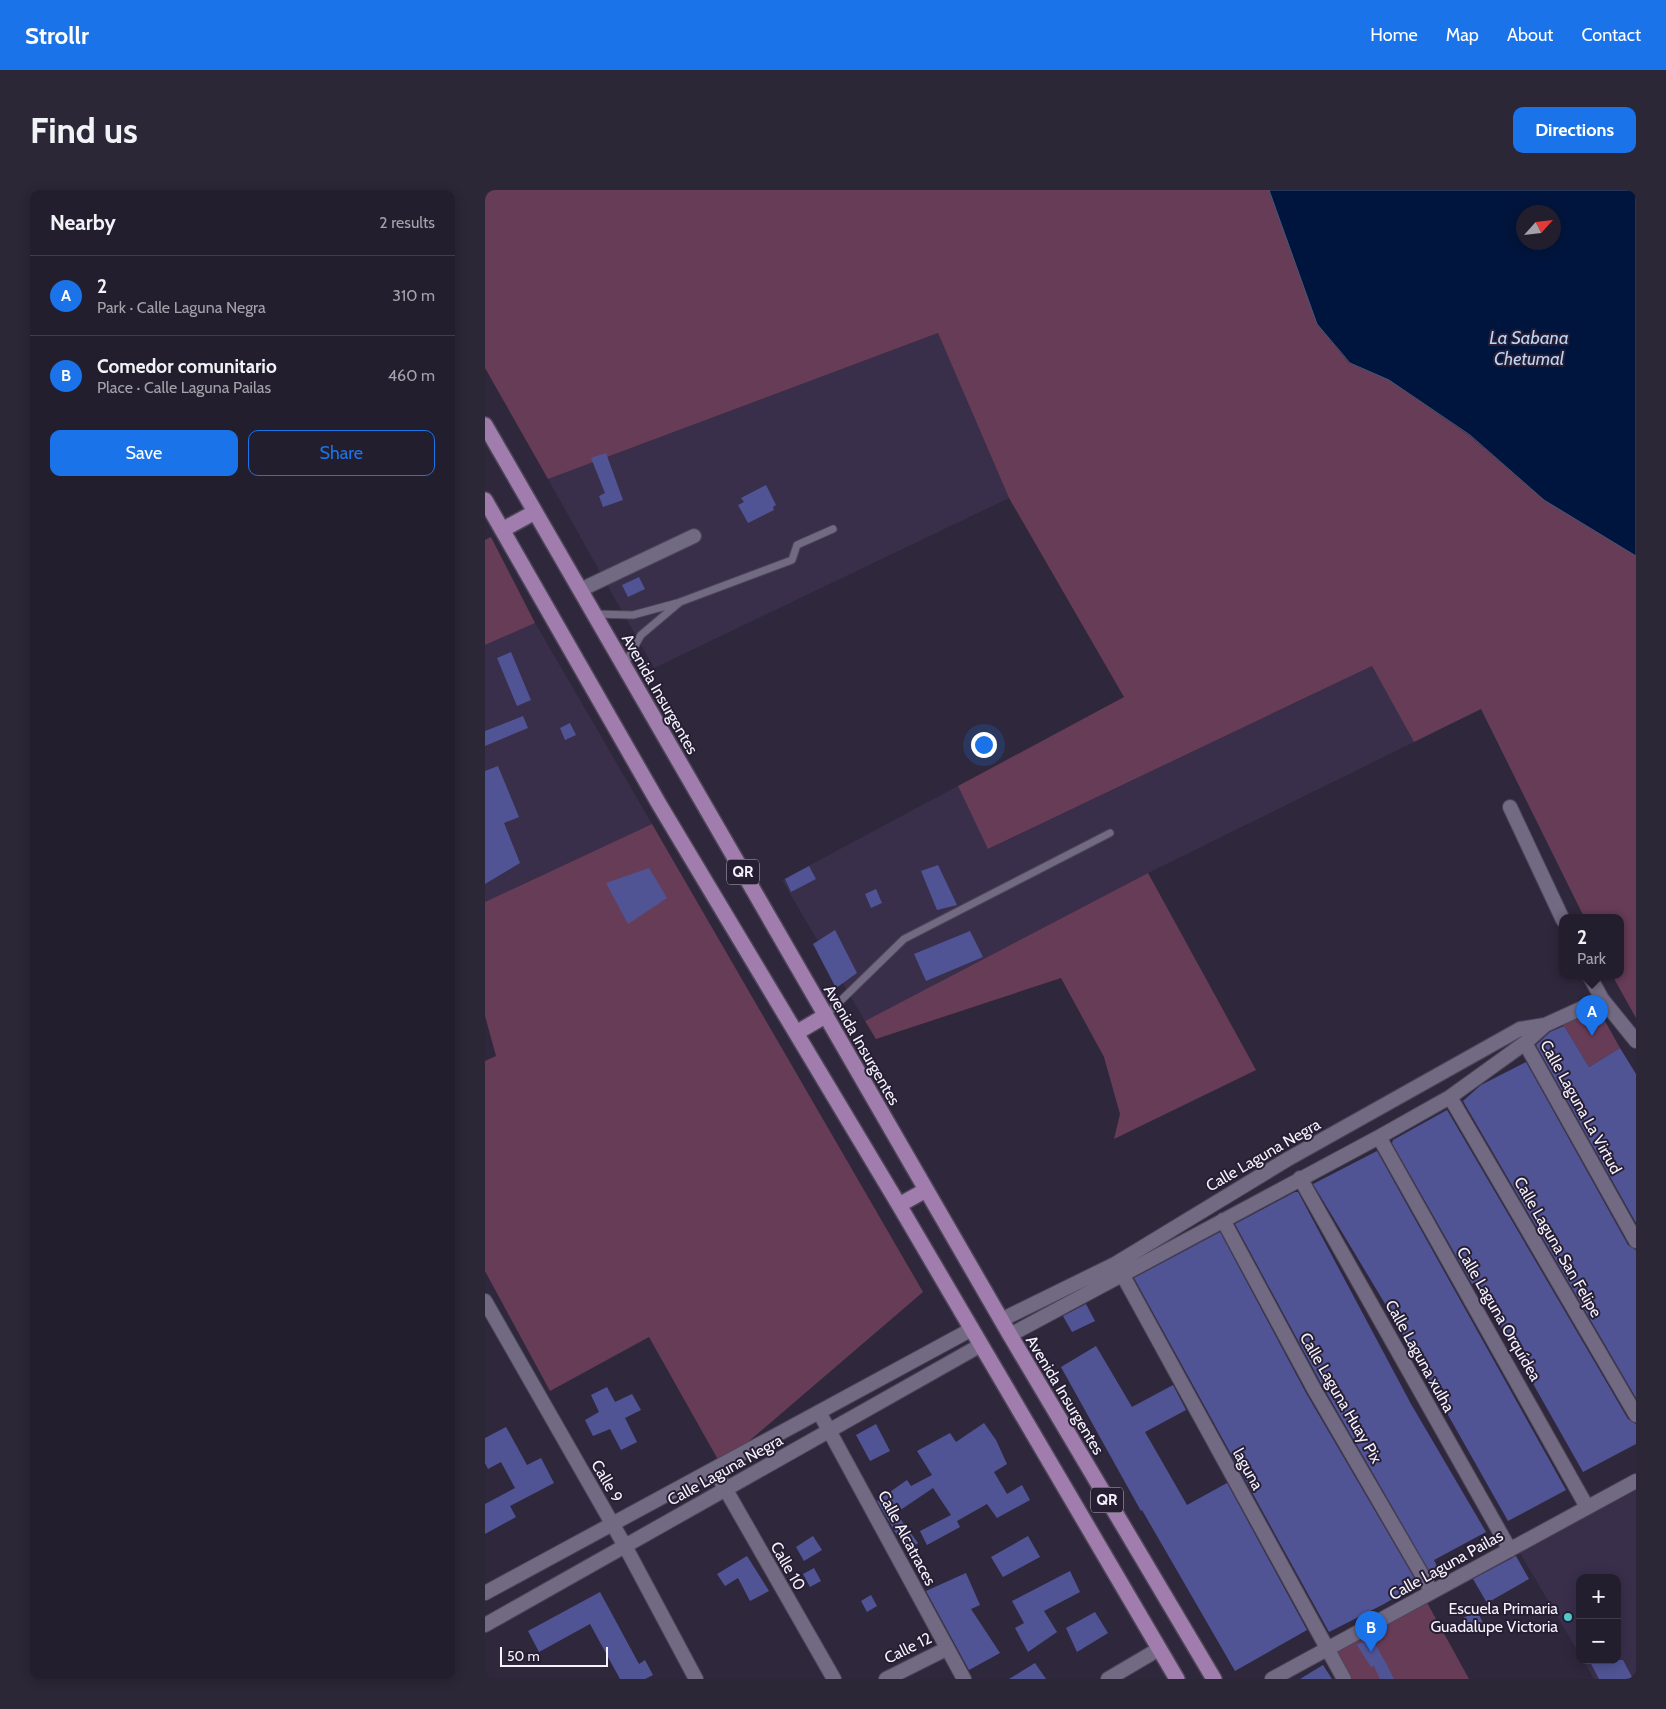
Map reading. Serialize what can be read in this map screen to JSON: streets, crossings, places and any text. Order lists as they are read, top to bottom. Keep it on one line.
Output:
{"streets":{"main road":["Avenida Insurgentes","QR"],"street":["Calle Laguna La Virtud","Calle Laguna Negra","Calle Laguna San Felipe","Calle Laguna Orquídea","Calle Laguna xulha","Calle Laguna Huay Pix","laguna","Calle 9","Calle Alcatraces","Calle Laguna Pailas","Calle 10","Calle 12"]},"crossings":[["Avenida Insurgentes","Calle Laguna Negra"],["QR","Calle Laguna Negra"],["Calle Laguna La Virtud","Calle Laguna Negra"],["Calle Laguna Negra","Calle Laguna San Felipe"],["Calle Laguna Negra","Calle Laguna Orquídea"],["Calle Laguna Negra","Calle Laguna xulha"],["Calle Laguna Negra","Calle Laguna Huay Pix"],["Calle Laguna Negra","laguna"],["Calle Laguna Negra","Calle 9"],["Calle Laguna Negra","Calle Alcatraces"],["Calle Laguna Negra","Calle 10"],["Calle Laguna Orquídea","Calle Laguna Pailas"],["Calle Laguna xulha","Calle Laguna Pailas"],["Calle Laguna Huay Pix","Calle Laguna Pailas"],["laguna","Calle Laguna Pailas"],["Calle Alcatraces","Calle 12"]],"water":["La Sabana Chetumal"],"places":["Escuela Primaria Guadalupe Victoria"],"scale_bar":"50 m","north":"top right","page":{"header":"Strollr","nav":["Home","Map","About","Contact"],"buttons":["Directions",["Save","Share"]],"title":"Find us","heading":["Nearby","2 results"],"list":[{"mark":"A","name":"2","note":"Park · Calle Laguna Negra","value":"310 m"},{"mark":"B","name":"Comedor comunitario","note":"Place · Calle Laguna Pailas","value":"460 m"}],"popup":["2","Park"],"pins":["A","B"],"map_buttons":["+","−"],"scale":"50 m"}}
